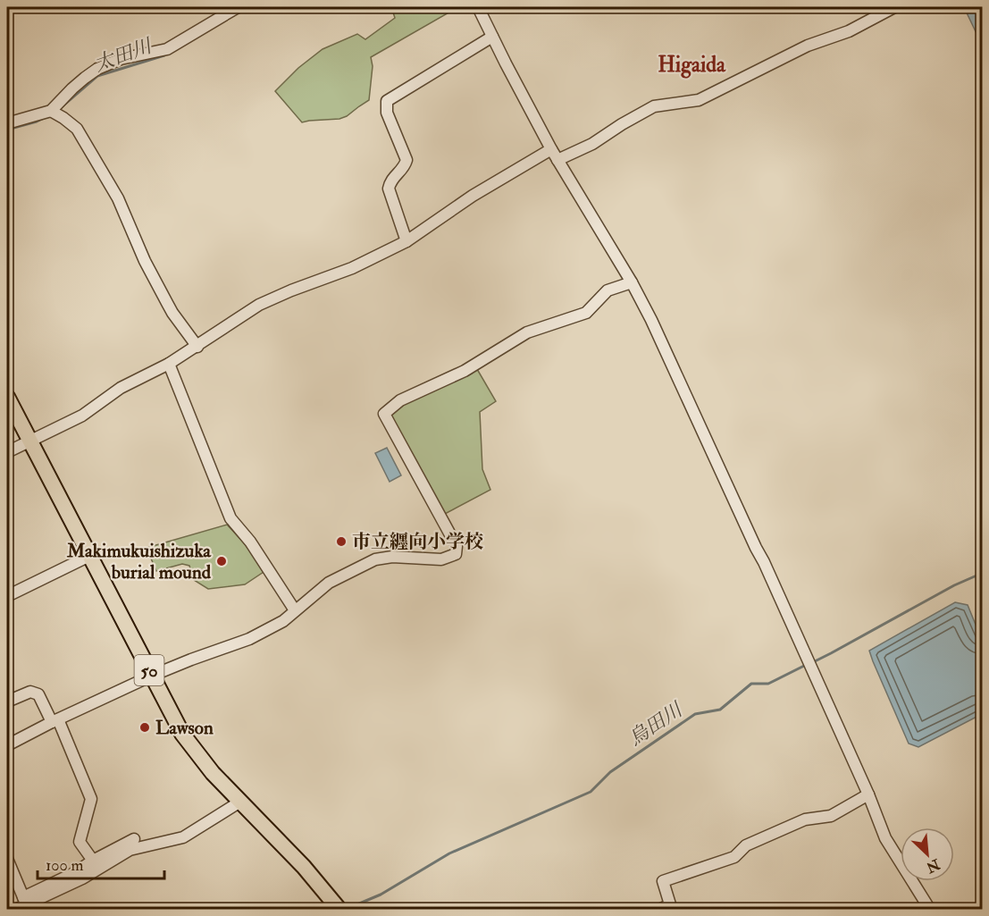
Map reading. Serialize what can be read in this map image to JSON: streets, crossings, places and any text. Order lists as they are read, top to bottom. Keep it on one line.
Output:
{"streets":{"main road":["50"]},"districts":["Higaida"],"water":["太田川","烏田川"],"places":["市立纒向小学校","Makimukuishizuka burial mound","Lawson"],"scale_bar":"100 m","north":"bottom right"}
